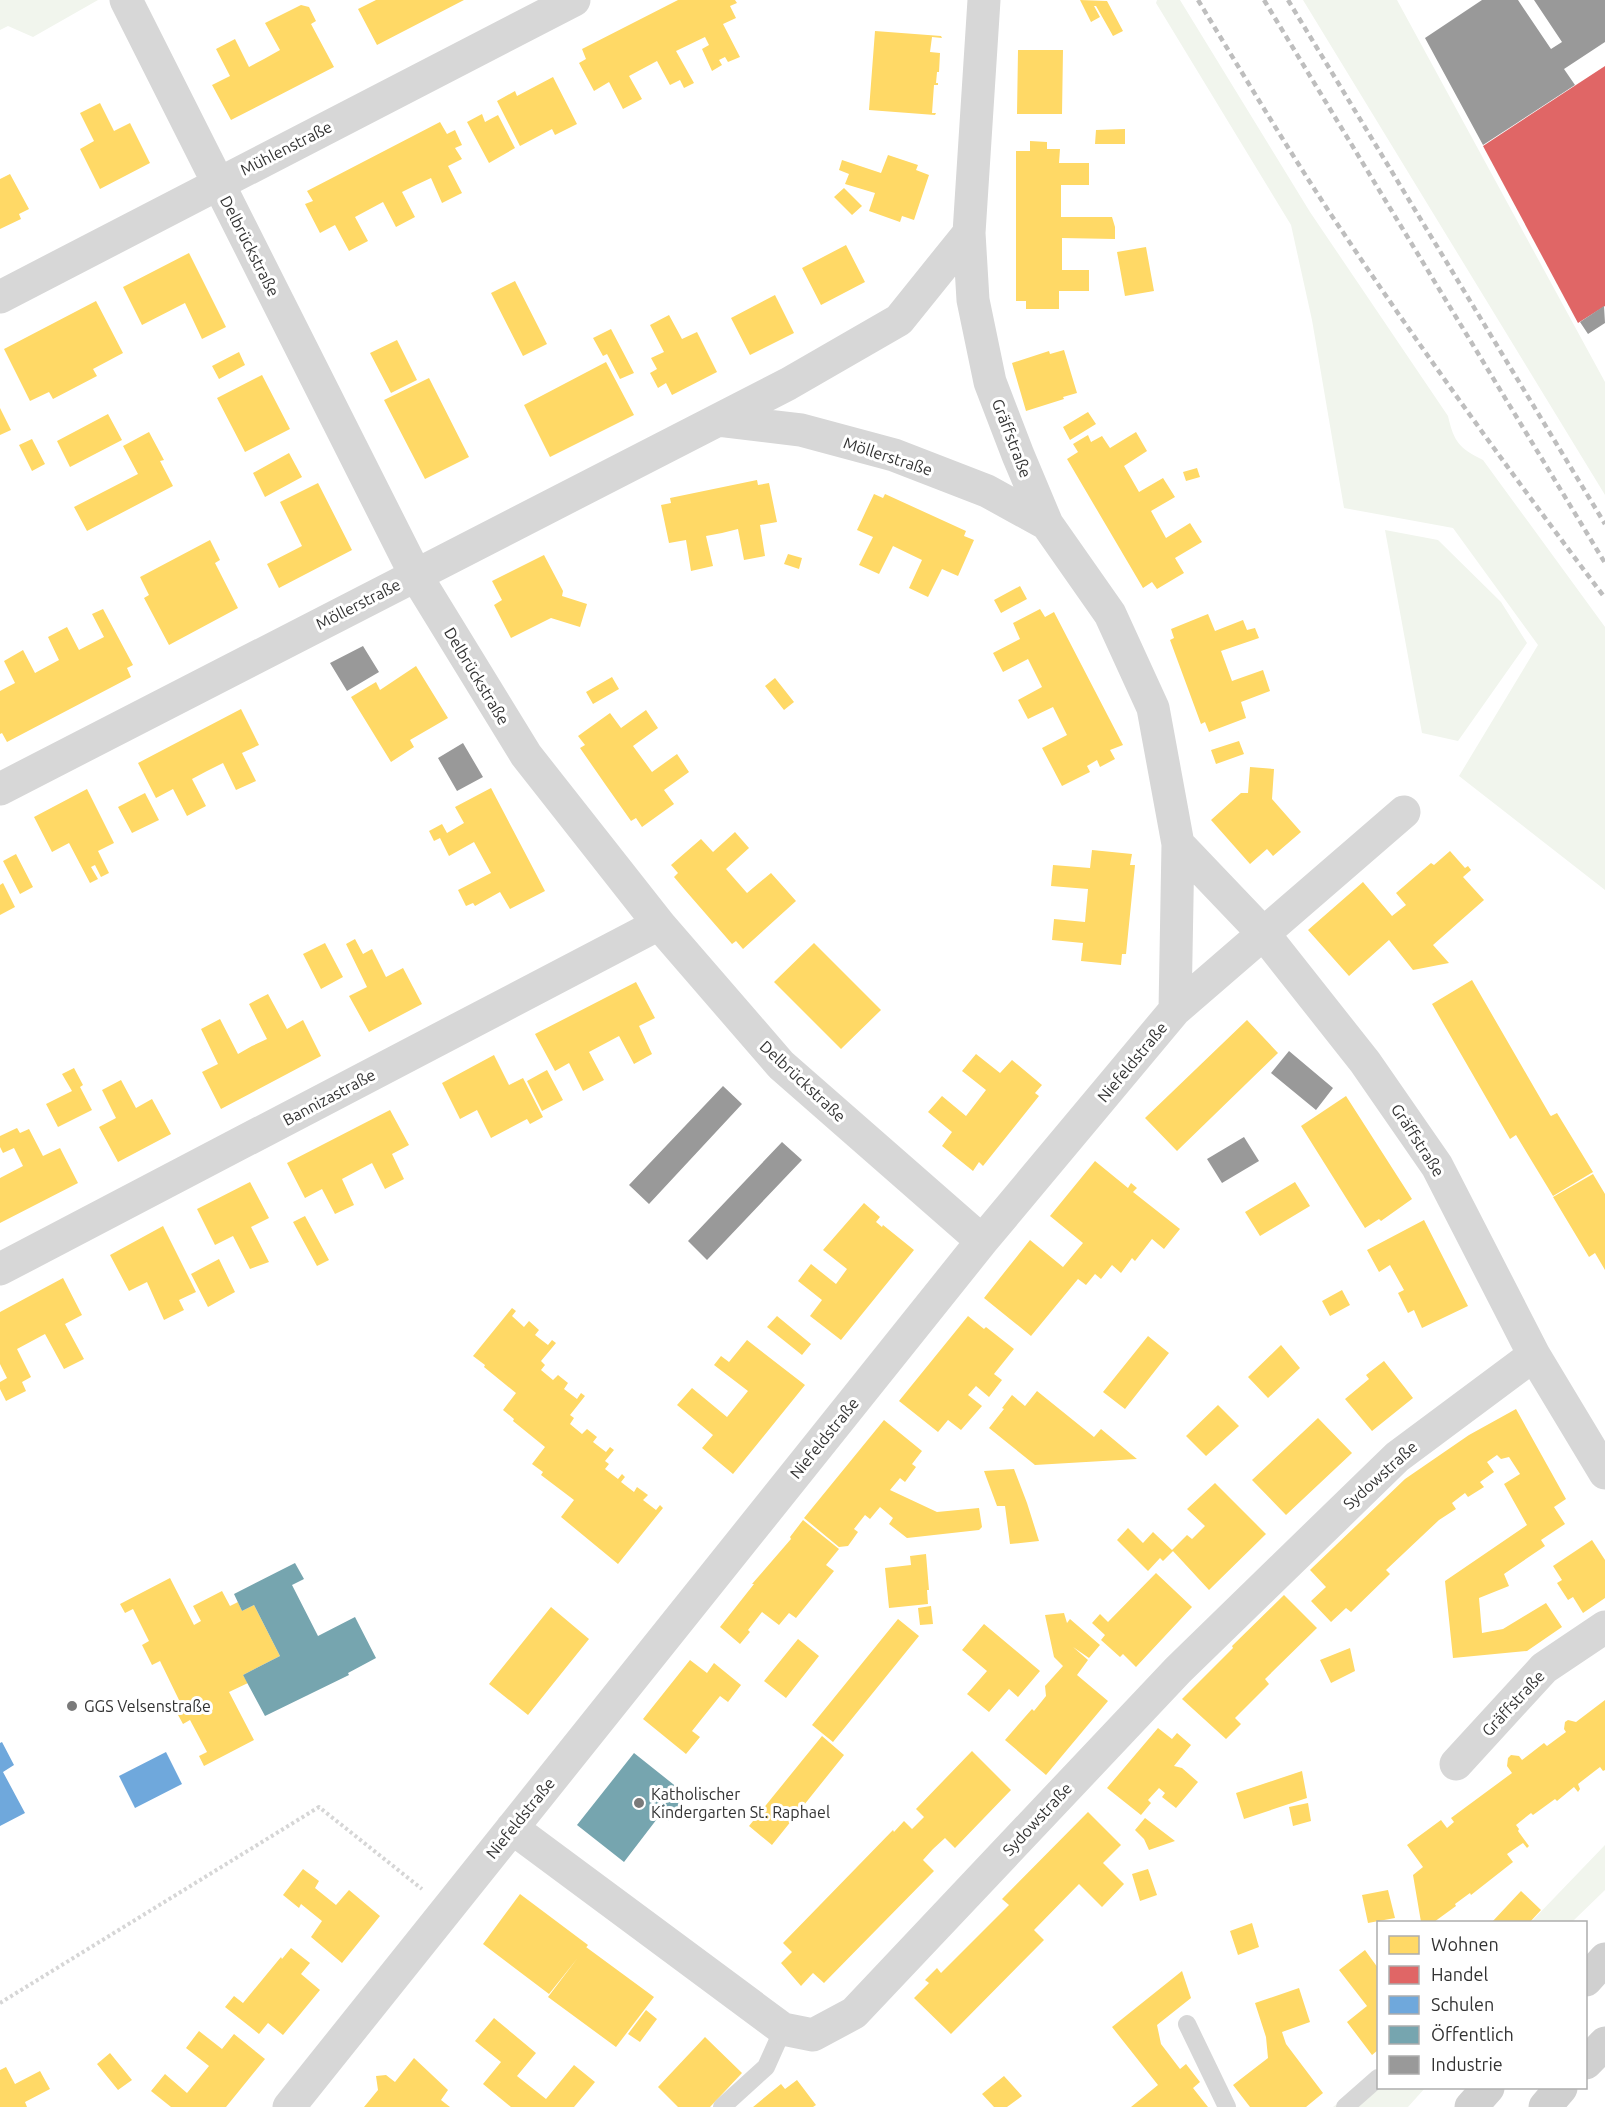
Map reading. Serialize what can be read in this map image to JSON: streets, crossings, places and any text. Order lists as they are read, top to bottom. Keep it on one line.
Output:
{"streets":{"street":["Mühlenstraße","Delbrückstraße","Gräffstraße","Möllerstraße","Niefeldstraße","Bannizastraße","Sydowstraße"]},"crossings":[["Mühlenstraße","Delbrückstraße"],["Delbrückstraße","Möllerstraße"],["Delbrückstraße","Niefeldstraße"],["Delbrückstraße","Bannizastraße"],["Gräffstraße","Möllerstraße"],["Gräffstraße","Niefeldstraße"],["Gräffstraße","Sydowstraße"],["Niefeldstraße","Sydowstraße"]],"places":["GGS Velsenstraße","Katholischer Kindergarten St. Raphael"],"legend":["Wohnen","Handel","Schulen","Öffentlich","Industrie"]}
